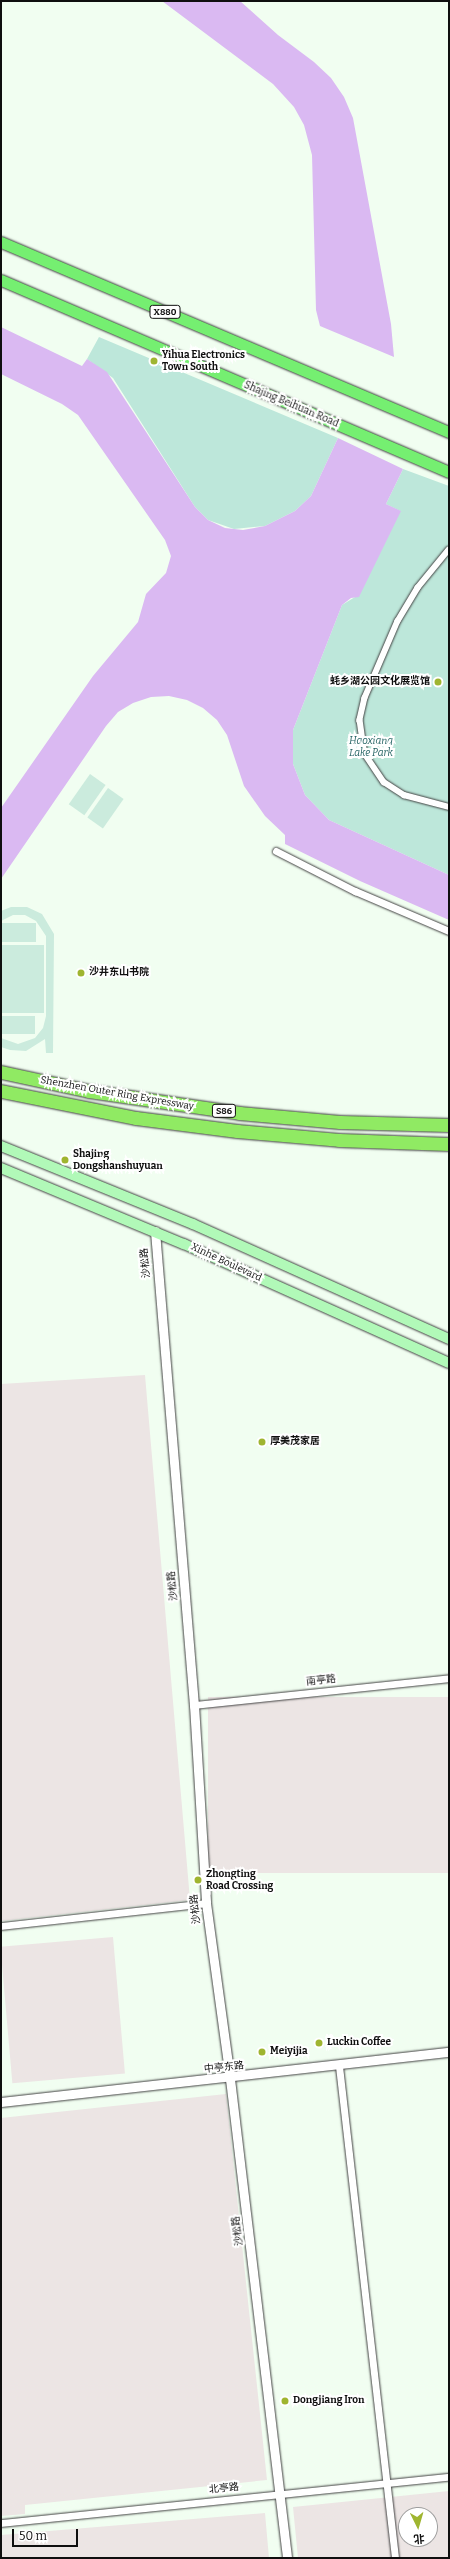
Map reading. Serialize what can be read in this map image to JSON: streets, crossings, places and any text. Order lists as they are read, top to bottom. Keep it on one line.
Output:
{"streets":{"highway":["Shenzhen Outer Ring Expressway","S86"],"main road":["X880","Shajing Beihuan Road","Xinhe Boulevard"],"street":["沙松路","南亭路","中亭东路","北亭路"]},"crossings":[["沙松路","Xinhe Boulevard"],["沙松路","南亭路"],["沙松路","中亭东路"],["沙松路","北亭路"]],"parks":["Haoxiang Lake Park"],"places":["Yihua Electronics Town South","蚝乡湖公园文化展览馆","沙井东山书院","Shajing Dongshanshuyuan","厚美茂家居","Zhongting Road Crossing","Luckin Coffee","Meiyijia","Dongjiang Iron"],"scale_bar":"50 m","north":"bottom"}
